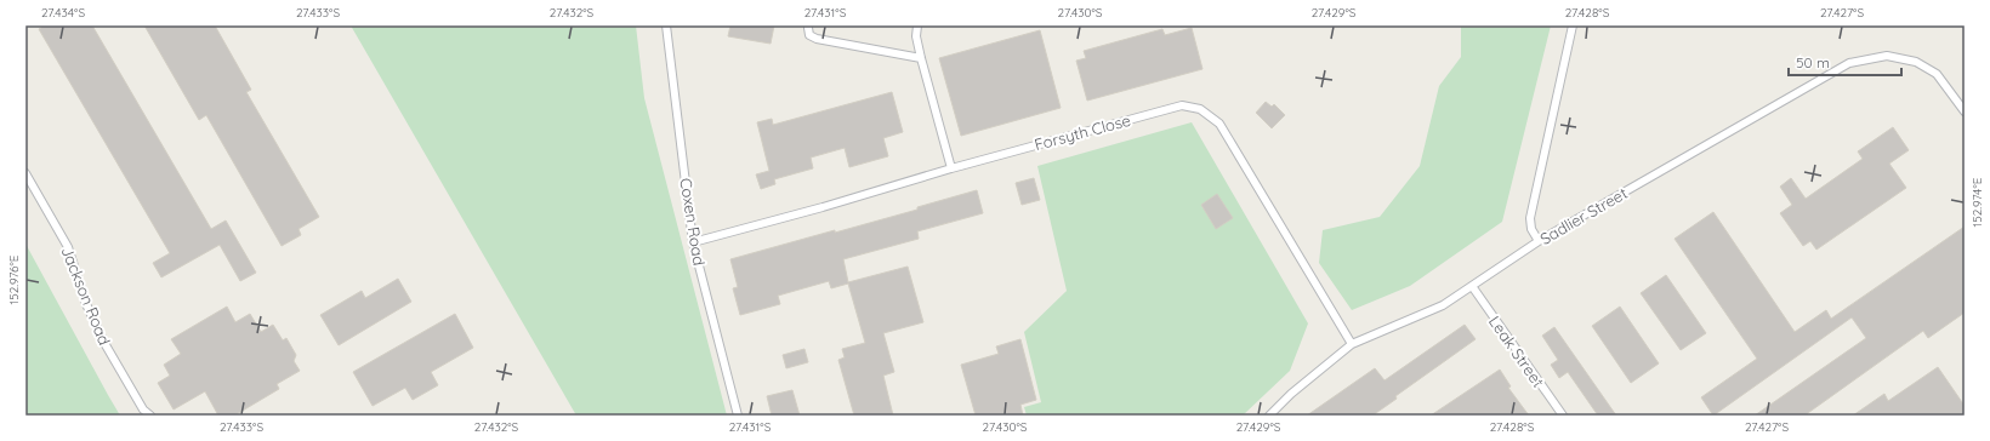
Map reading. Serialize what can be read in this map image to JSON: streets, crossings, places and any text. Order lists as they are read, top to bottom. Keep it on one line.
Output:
{"streets":{"lane":["Forsyth Close","Sadlier Street","Coxen Road","Jackson Road","Leak Street"]},"crossings":[["Forsyth Close","Sadlier Street"],["Forsyth Close","Coxen Road"],["Sadlier Street","Leak Street"]],"scale_bar":"50 m","coordinates":["27.434°S","27.433°S","27.432°S","27.431°S","27.430°S","27.429°S","27.428°S","27.427°S","152.974°E","152.976°E"]}
